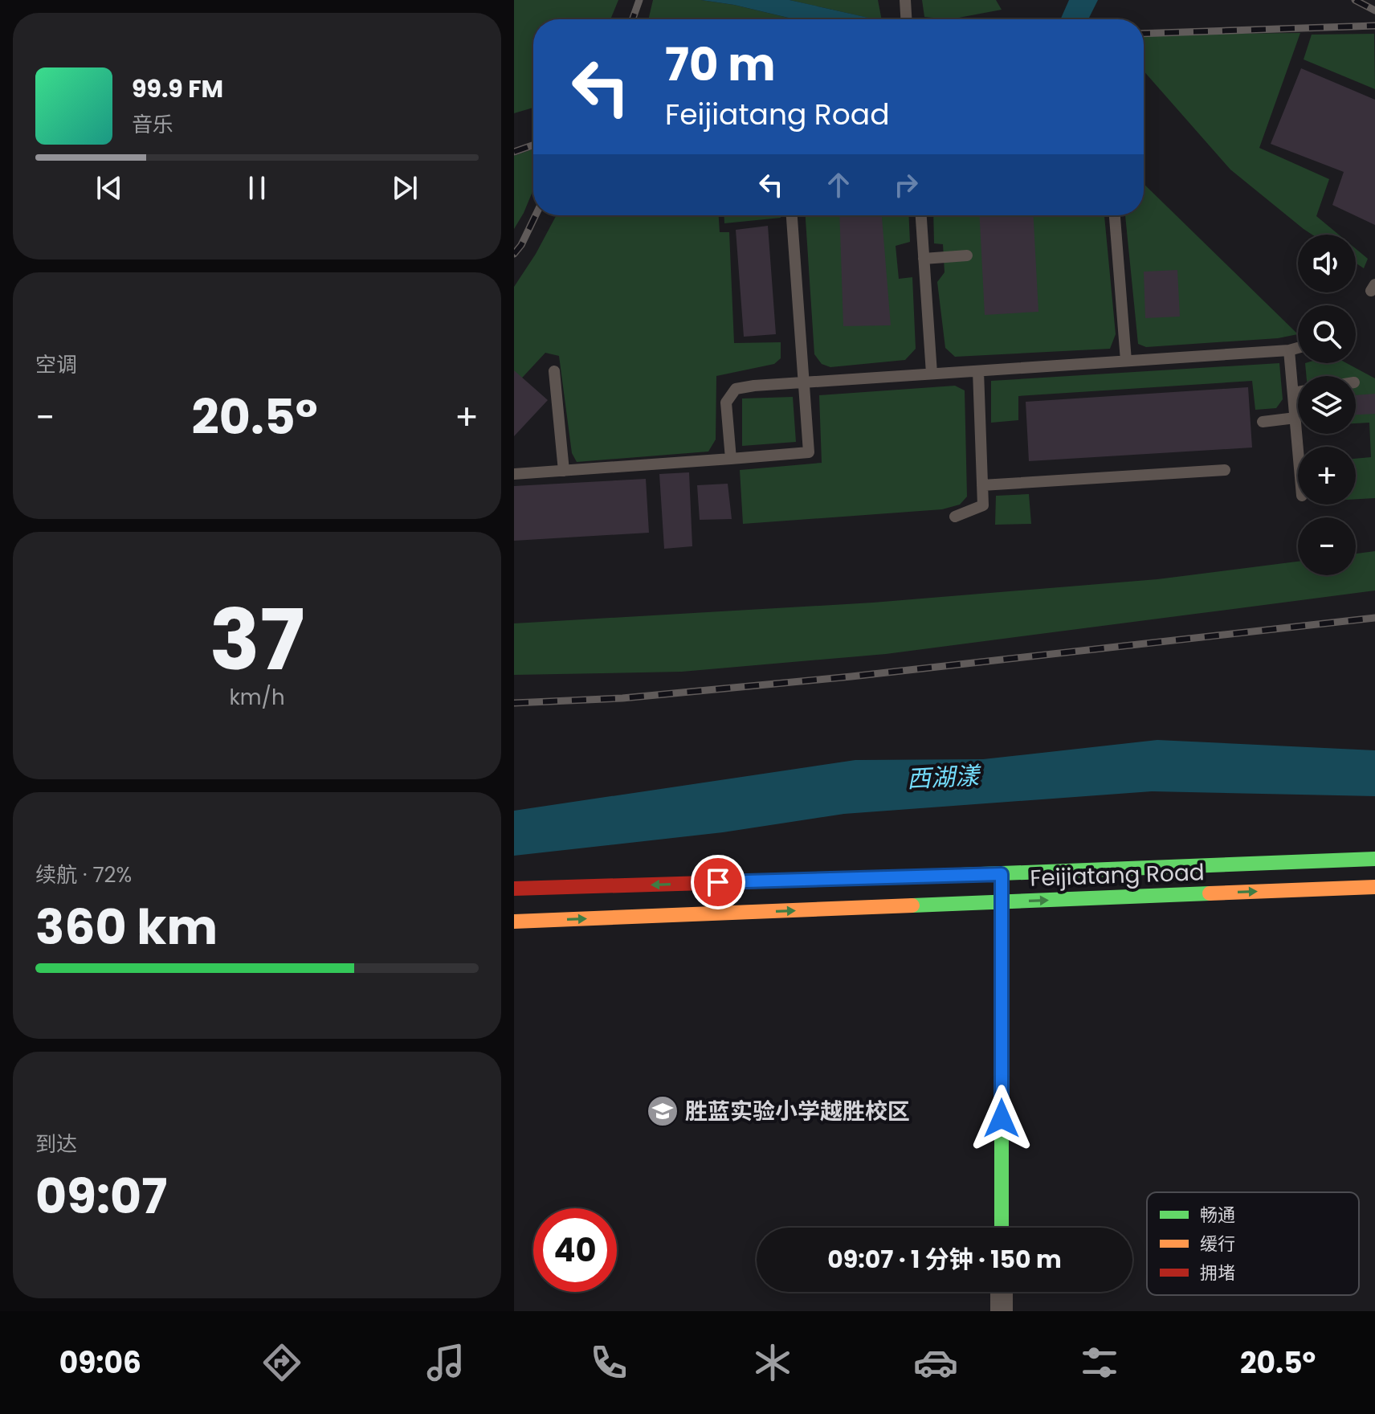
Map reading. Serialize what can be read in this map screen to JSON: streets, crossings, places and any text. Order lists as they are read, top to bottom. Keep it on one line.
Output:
{"streets":{"street":["Feijiatang Road"]},"water":["西湖漾"],"places":{"school or university":["胜蓝实验小学越胜校区"]},"legend":["畅通","缓行","拥堵"],"page":{"turn":["70 m","Feijiatang Road"],"song":["99.9 FM","音乐"],"map_buttons":["+","−"],"tile":["空调",["37","km/h"],["续航 · 72%","360 km"],["到达","09:07"]],"heat":["−","20.5°","+"],"limit":"40","trip":"09:07 · 1 分钟 · 150 m","tabs":["09:06","20.5°"]}}
